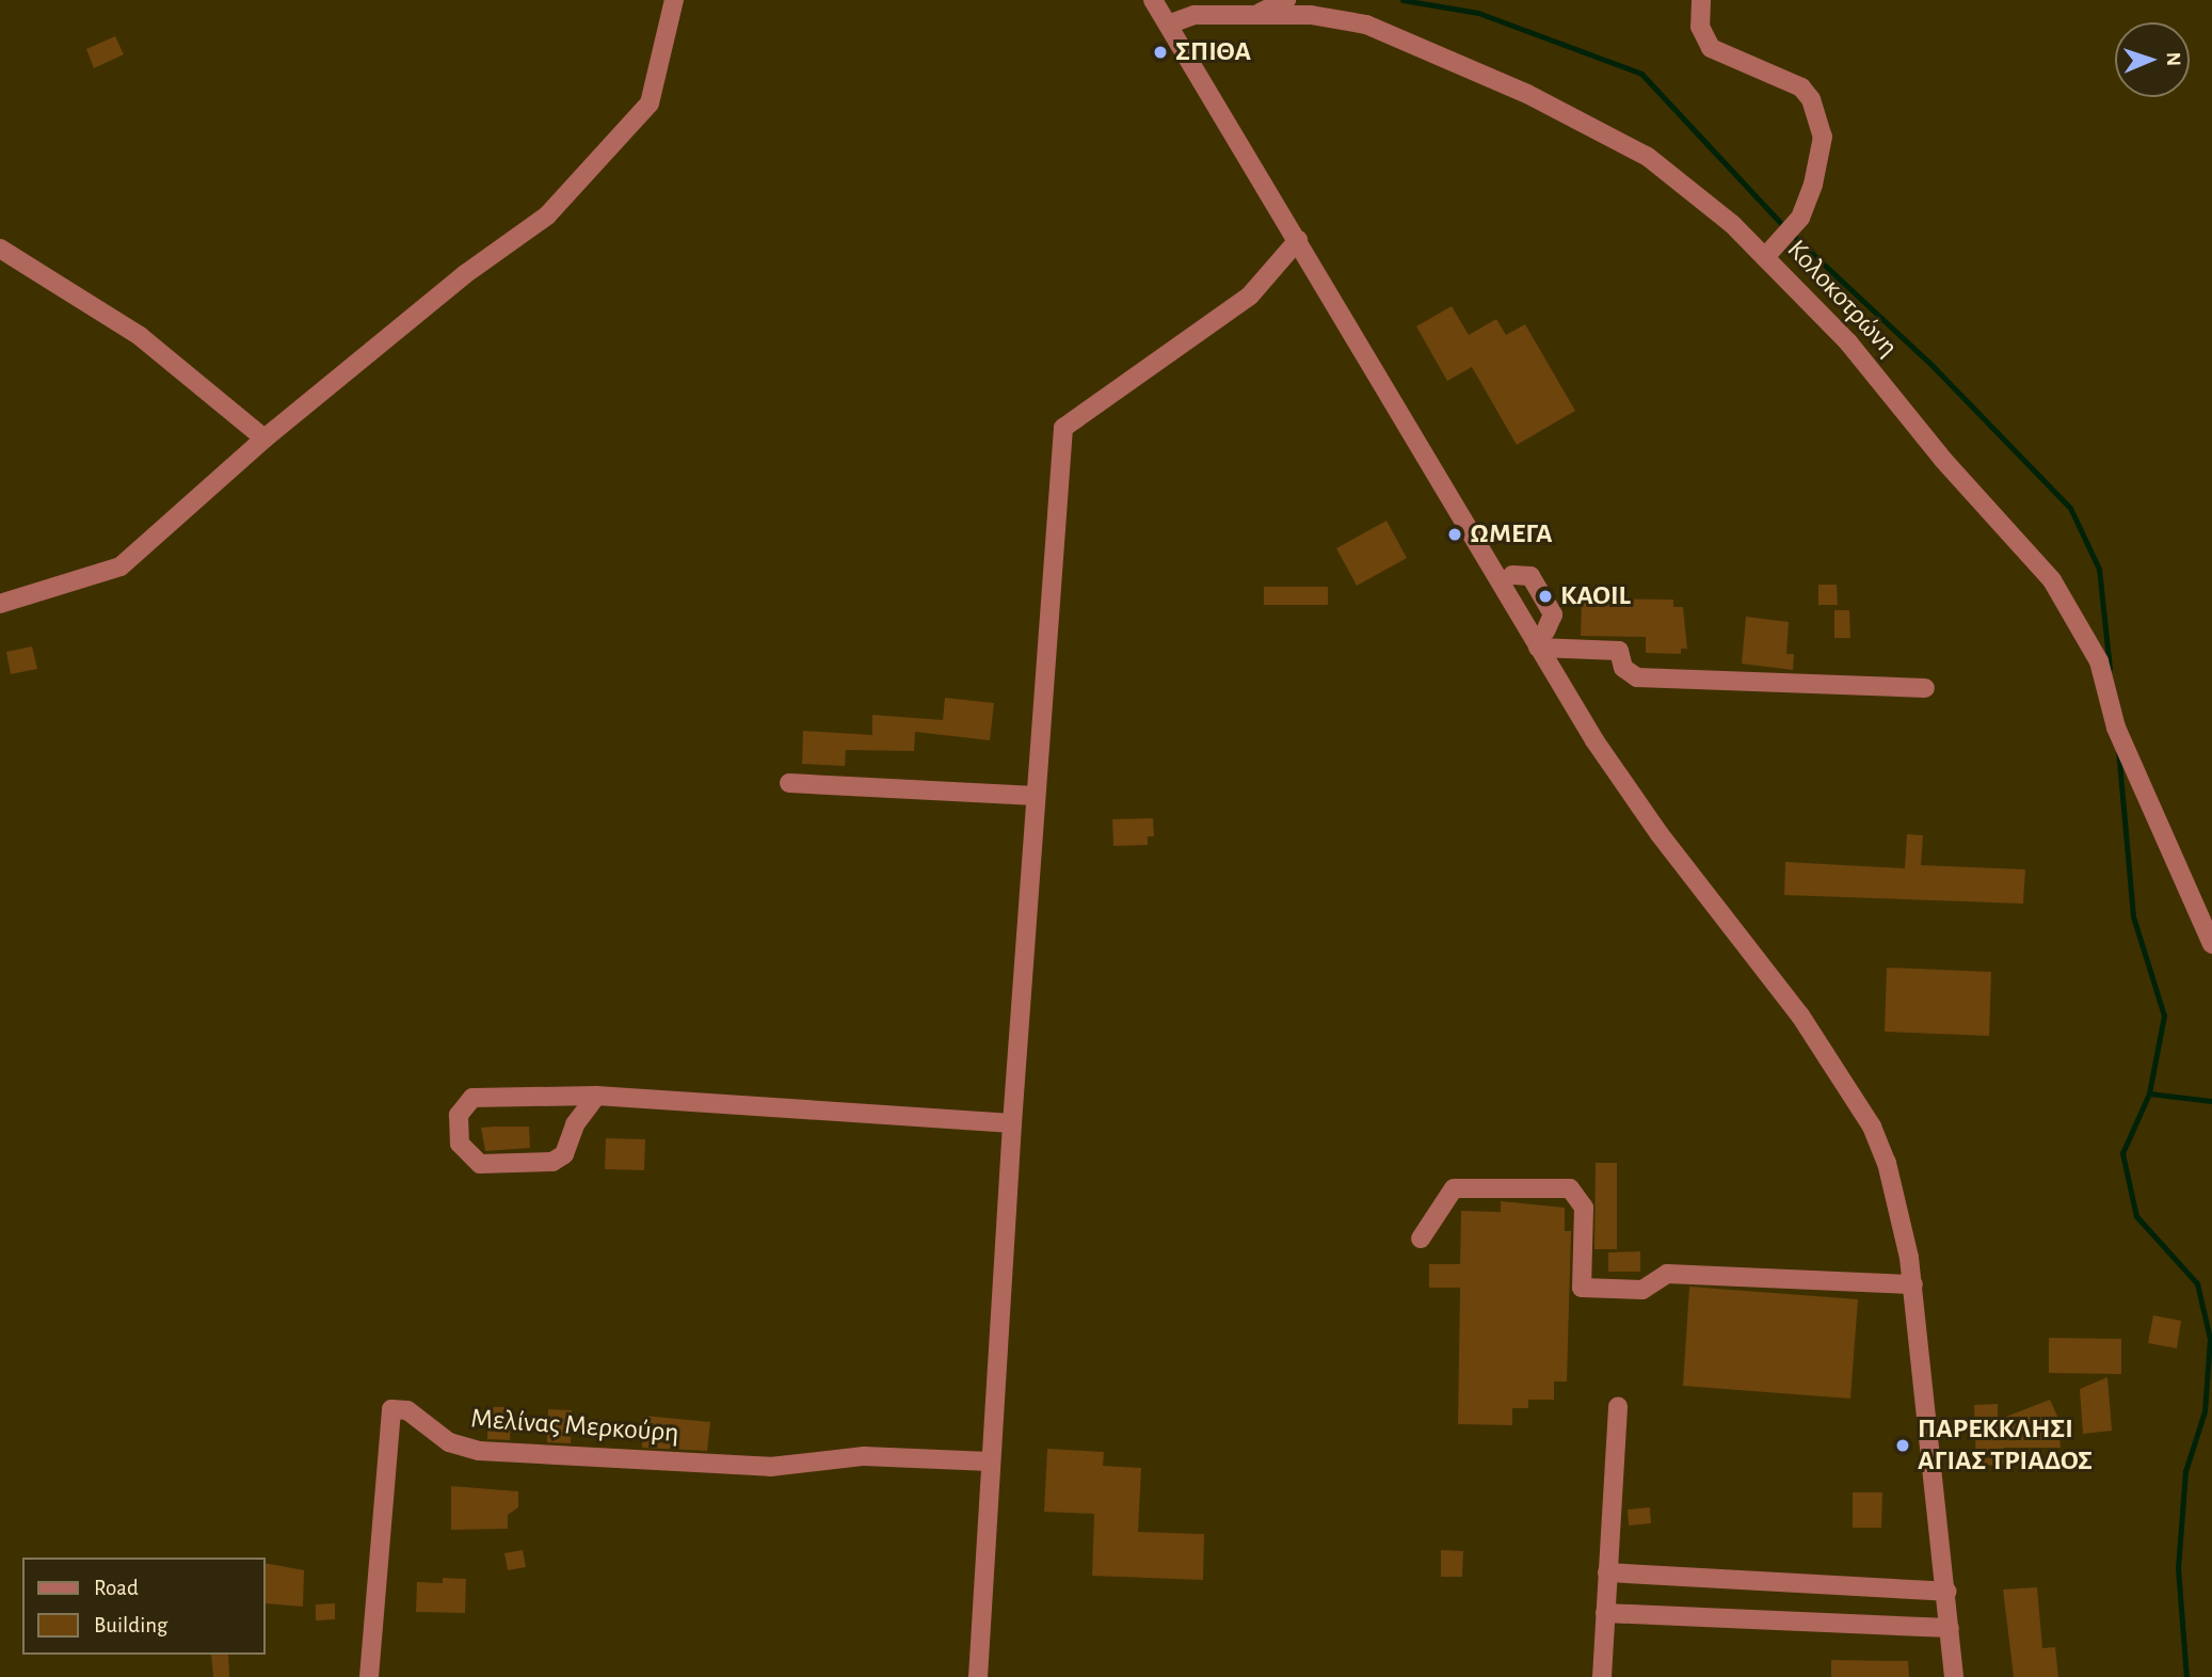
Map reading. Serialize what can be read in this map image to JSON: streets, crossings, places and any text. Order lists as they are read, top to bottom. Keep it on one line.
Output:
{"streets":{"street":["Κολοκοτρώνη","Μελίνας Μερκούρη"]},"places":["ΣΠΙΘΑ","ΩΜΕΓΑ","KAOIL","ΠΑΡΕΚΚΛΗΣΙ ΑΓΙΑΣ ΤΡΙΑΔΟΣ"],"legend":["Road","Building"],"north":"right"}
